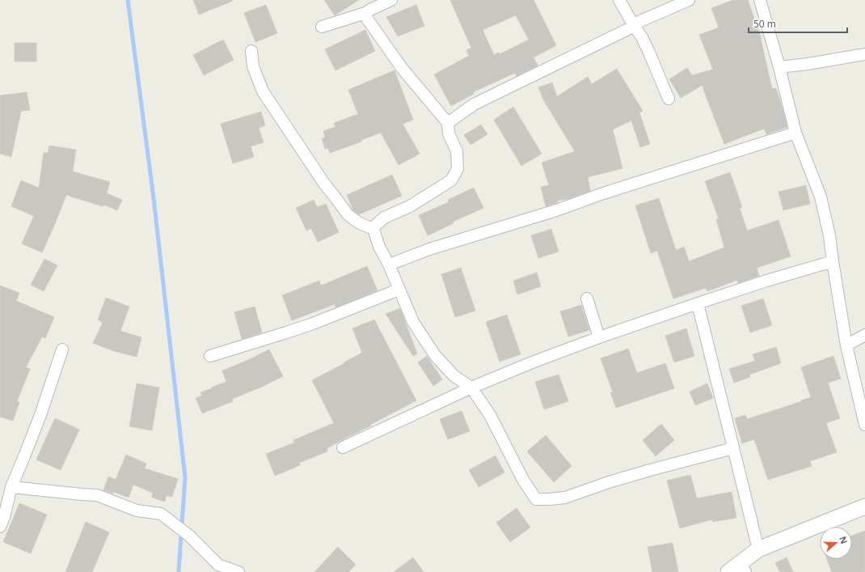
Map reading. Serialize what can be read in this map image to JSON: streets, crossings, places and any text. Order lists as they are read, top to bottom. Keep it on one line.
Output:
{"scale_bar":"50 m","north":"right"}
